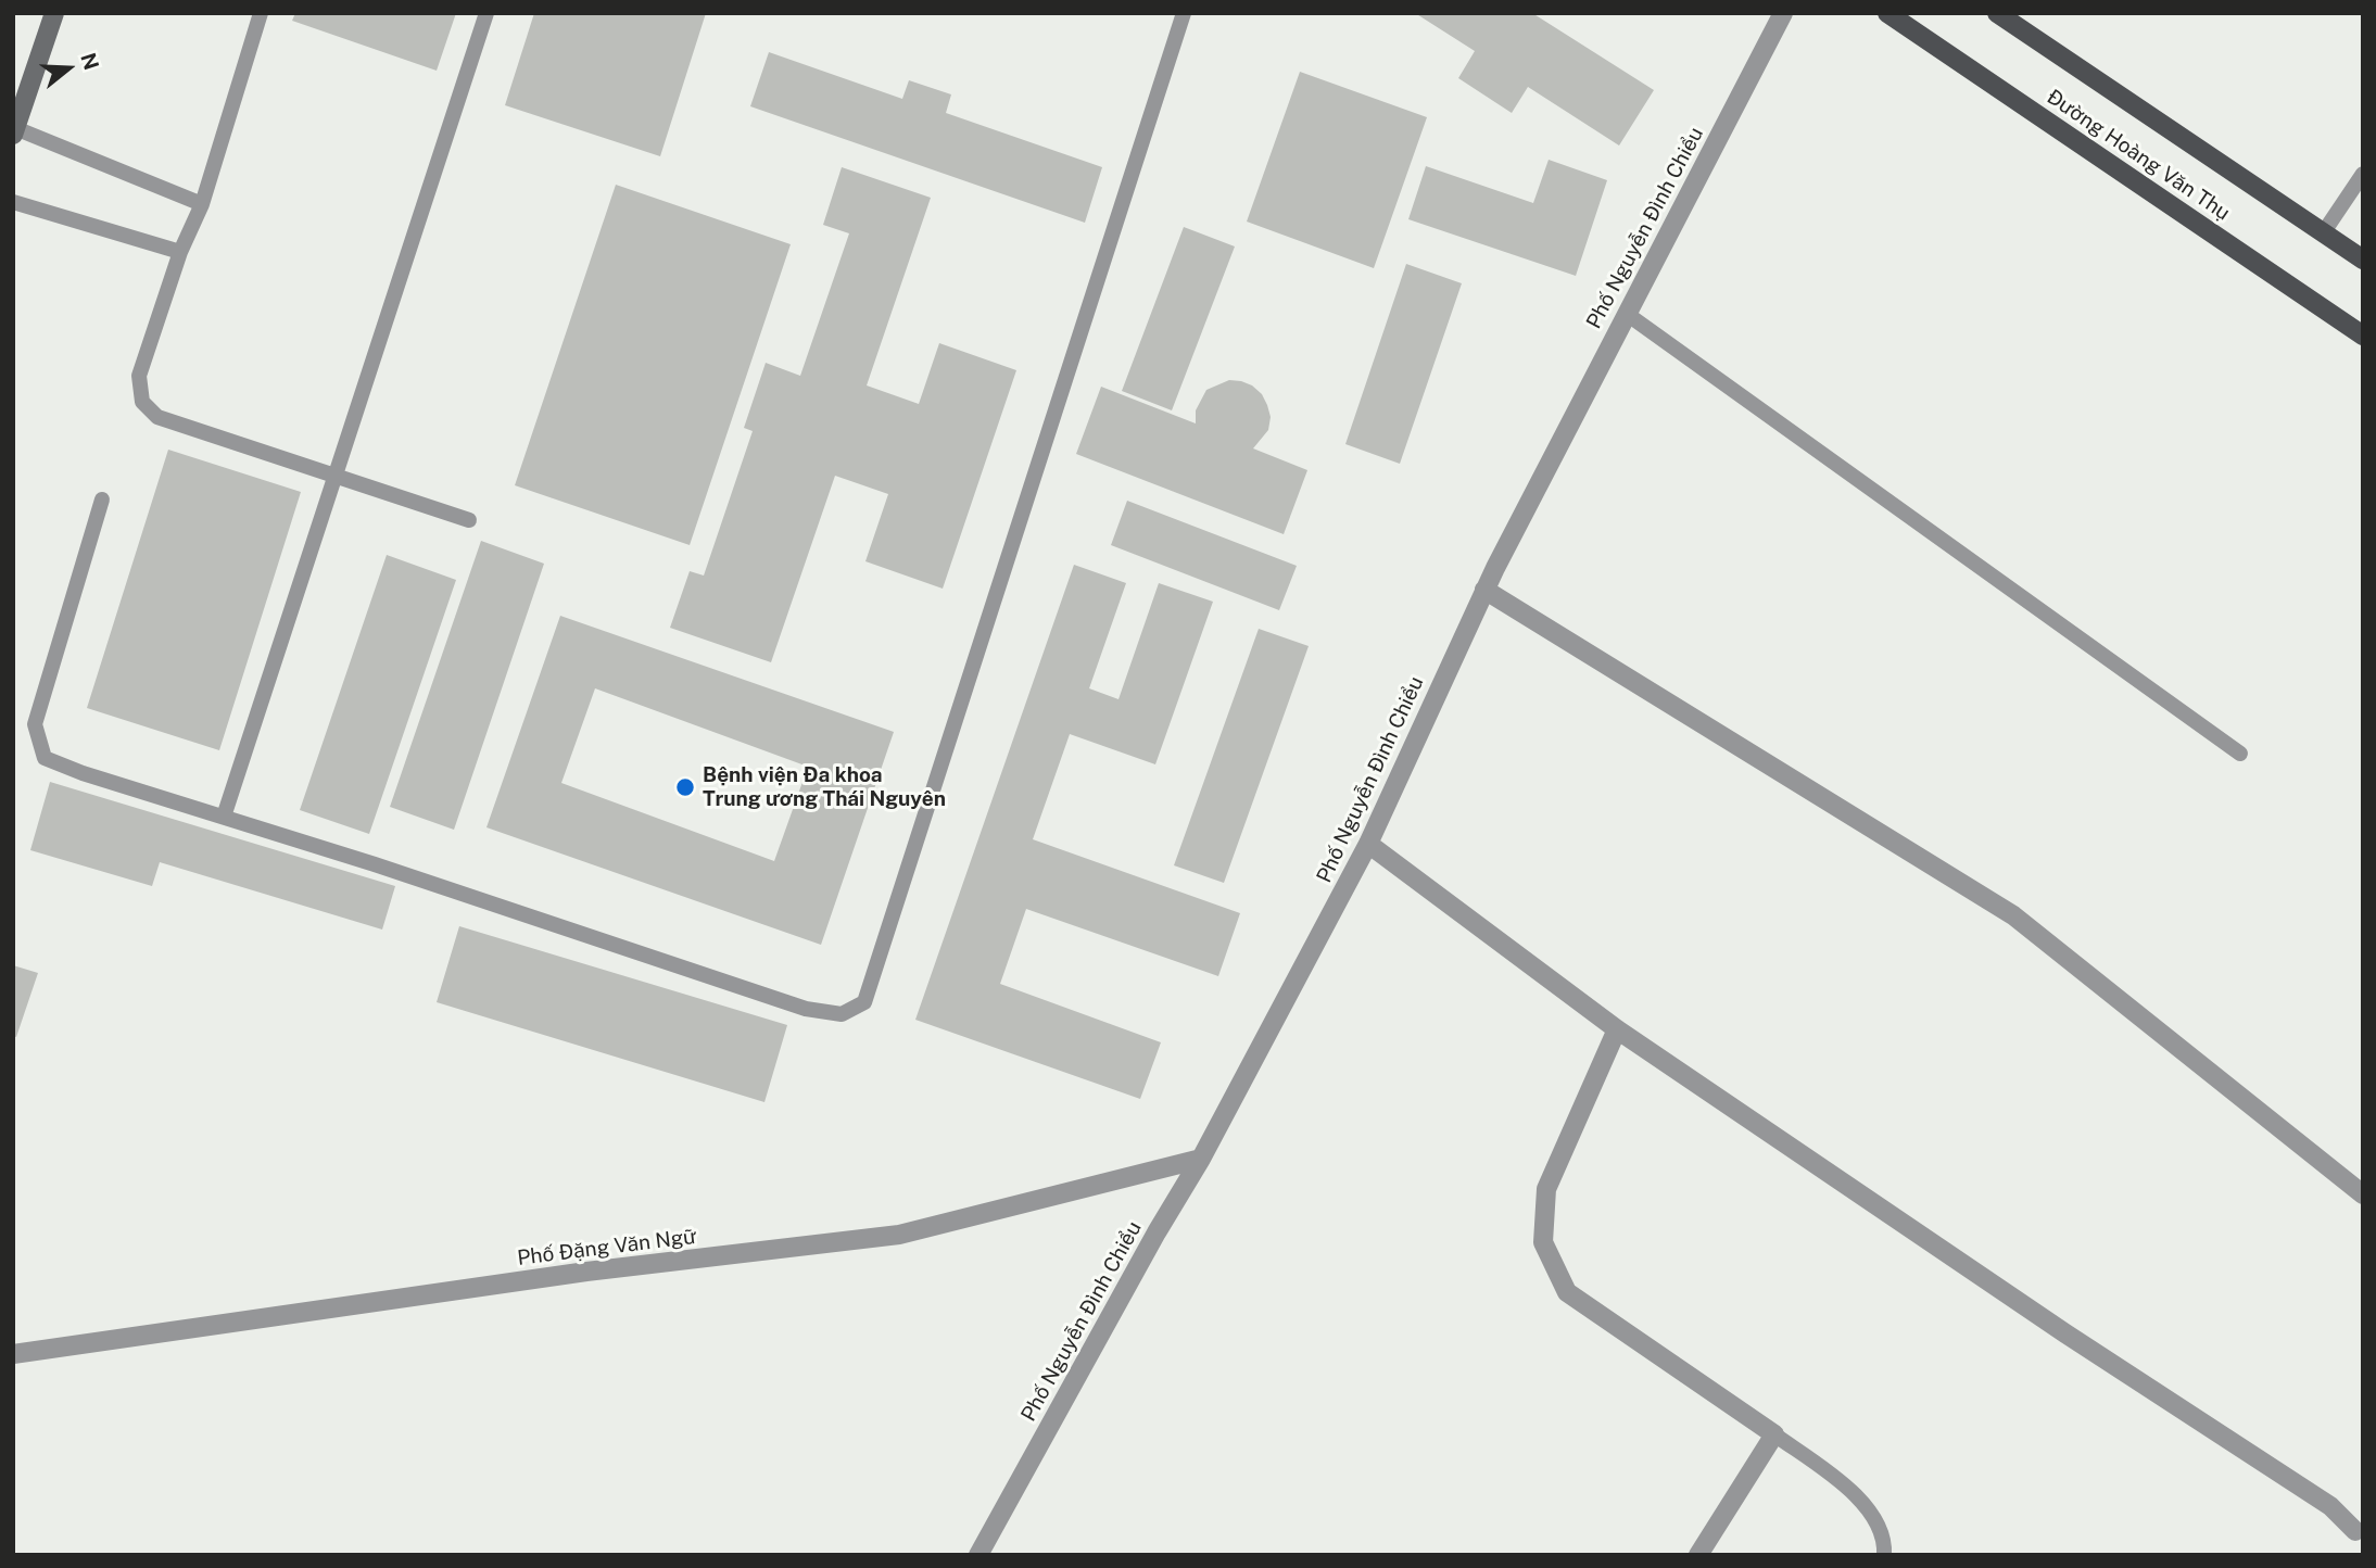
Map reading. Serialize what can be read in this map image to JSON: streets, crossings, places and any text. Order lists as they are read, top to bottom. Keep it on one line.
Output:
{"streets":{"main road":["Đường Hoàng Văn Thụ"],"street":["Phố Nguyễn Đình Chiểu","Phố Đặng Văn Ngữ"]},"crossings":[["Phố Nguyễn Đình Chiểu","Phố Đặng Văn Ngữ"]],"places":["Bệnh viện Đa khoa Trung ương Thái Nguyên"],"north":"right"}
